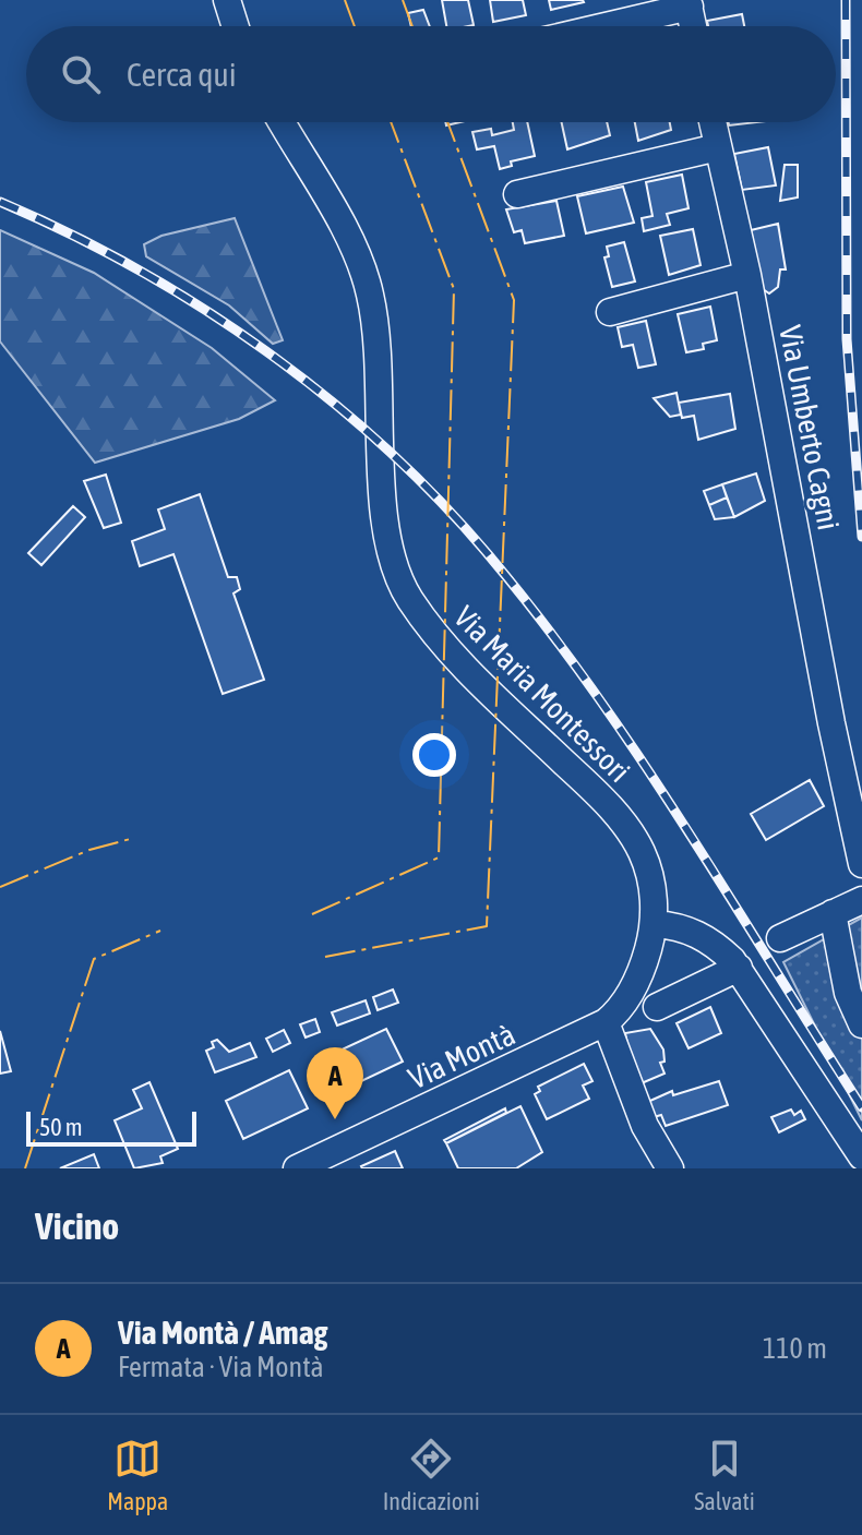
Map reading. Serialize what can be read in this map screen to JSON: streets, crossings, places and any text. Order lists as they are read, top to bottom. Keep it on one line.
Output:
{"streets":{"street":["Via Umberto Cagni","Via Maria Montessori","Via Montà"]},"crossings":[["Via Maria Montessori","Via Montà"]],"scale_bar":"50 m","page":{"search":"Cerca qui","pins":"A","scale":"50 m","heading":"Vicino","list":[{"mark":"A","name":"Via Montà / Amag","note":"Fermata · Via Montà","value":"110 m"}],"nav":["Mappa","Indicazioni","Salvati"]}}
